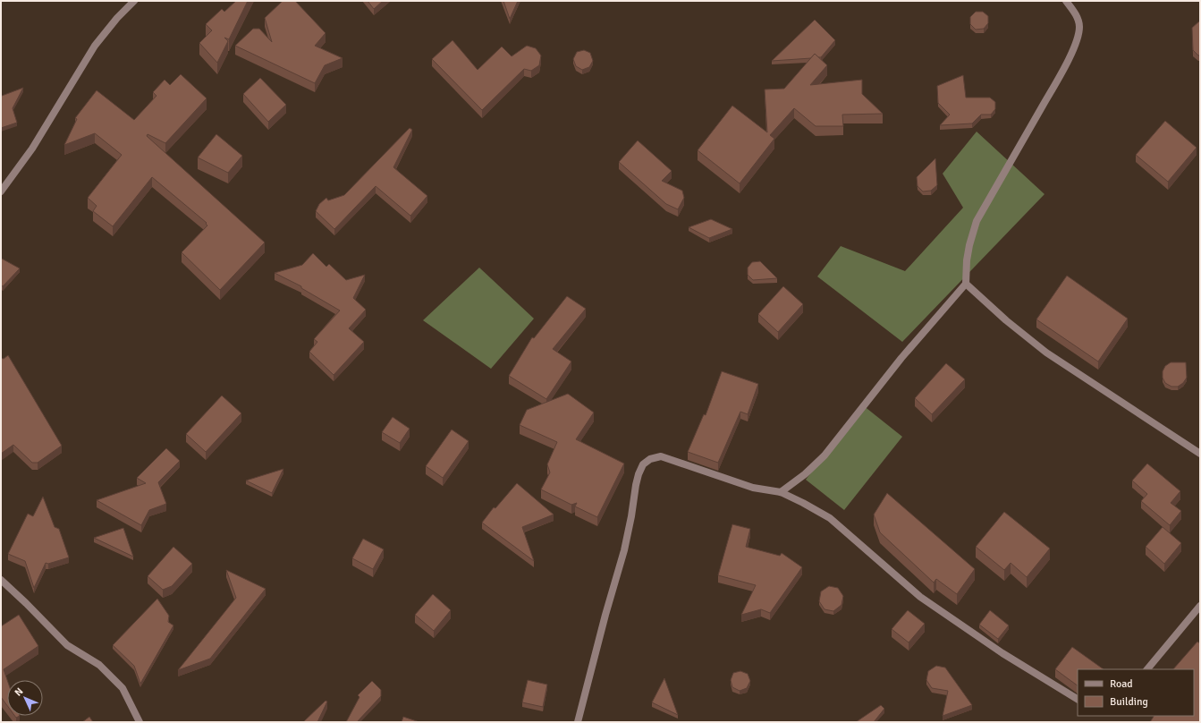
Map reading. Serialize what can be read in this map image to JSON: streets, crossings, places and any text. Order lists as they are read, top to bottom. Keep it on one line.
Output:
{"legend":["Road","Building"],"north":"top left"}
